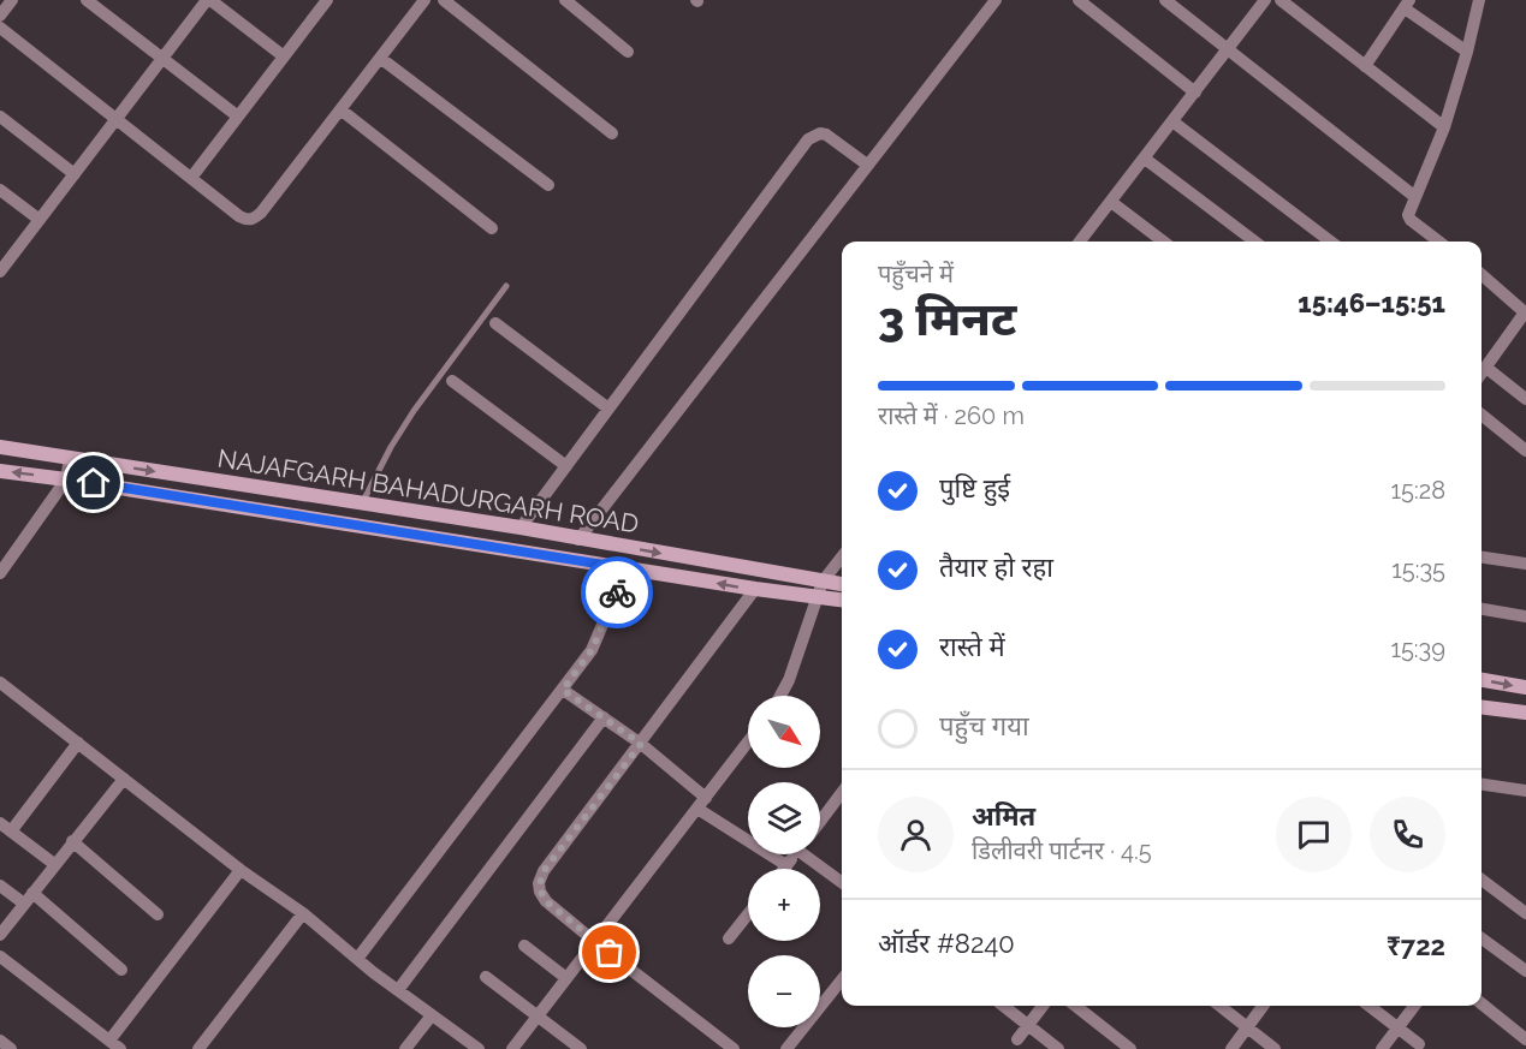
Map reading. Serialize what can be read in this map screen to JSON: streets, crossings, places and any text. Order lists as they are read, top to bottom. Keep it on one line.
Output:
{"streets":{"main road":["NAJAFGARH BAHADURGARH ROAD"]},"north":"bottom right","page":{"heading":["3 मिनट","पहुँचने में","15:46–15:51"],"panel":["अमित","डिलीवरी पार्टनर · 4.5","ऑर्डर #8240","₹722"],"bar":"रास्ते में · 260 m","list":[["पुष्टि हुई","15:28"],["तैयार हो रहा","15:35"],["रास्ते में","15:39"],"पहुँच गया"],"map_buttons":["+","−"]}}
